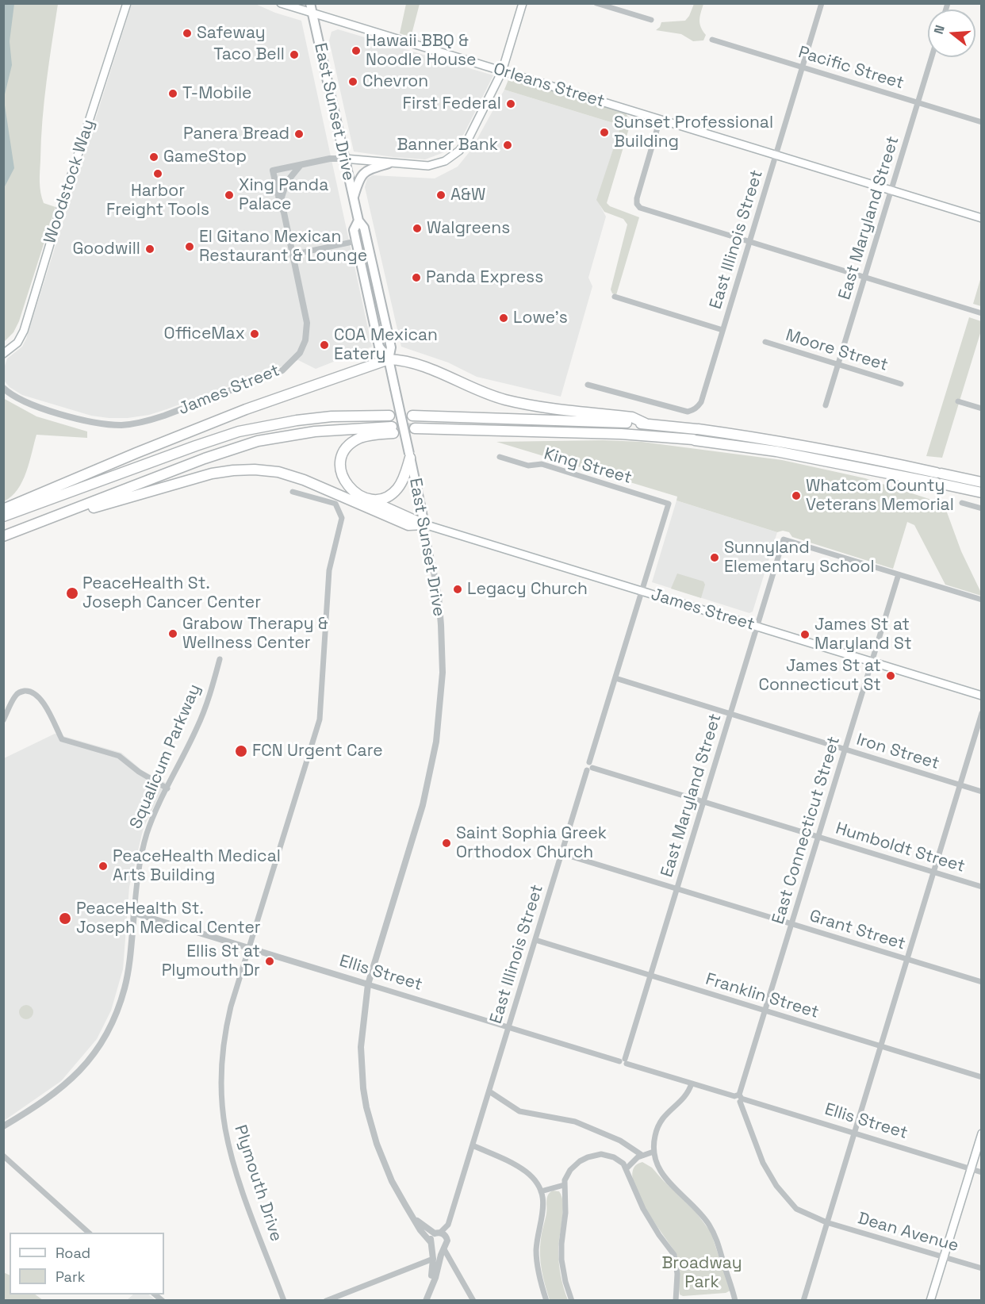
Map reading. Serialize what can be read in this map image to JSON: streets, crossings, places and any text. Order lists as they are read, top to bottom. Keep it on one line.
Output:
{"streets":{"main road":["Orleans Street","East Sunset Drive","Woodstock Way","James Street"],"street":["Pacific Street","East Maryland Street","East Illinois Street","Moore Street","King Street","Iron Street","Squalicum Parkway","East Connecticut Street","Humboldt Street","Grant Street","Ellis Street","Franklin Street","Plymouth Drive","Dean Avenue"]},"crossings":[["Pacific Street","East Maryland Street"],["Pacific Street","East Illinois Street"],["Orleans Street","East Sunset Drive"],["Orleans Street","East Maryland Street"],["Orleans Street","East Illinois Street"],["East Sunset Drive","James Street"],["East Sunset Drive","Ellis Street"],["East Maryland Street","Moore Street"],["East Maryland Street","James Street"],["East Maryland Street","Iron Street"],["East Maryland Street","East Connecticut Street"],["East Maryland Street","Humboldt Street"],["East Maryland Street","Grant Street"],["East Maryland Street","Ellis Street"],["East Maryland Street","Franklin Street"],["East Illinois Street","James Street"],["East Illinois Street","King Street"],["East Illinois Street","Iron Street"],["East Illinois Street","Humboldt Street"],["East Illinois Street","Grant Street"],["East Illinois Street","Ellis Street"],["East Illinois Street","Franklin Street"],["James Street","East Connecticut Street"],["Iron Street","East Connecticut Street"],["Squalicum Parkway","Ellis Street"],["East Connecticut Street","Humboldt Street"],["East Connecticut Street","Grant Street"],["East Connecticut Street","Ellis Street"],["East Connecticut Street","Franklin Street"],["East Connecticut Street","Dean Avenue"],["Ellis Street","Plymouth Drive"],["Ellis Street","Dean Avenue"]],"parks":["Broadway Park"],"places":["Safeway","Hawaii BBQ & Noodle House","Taco Bell","Chevron","T-Mobile","First Federal","Sunset Professional Building","Panera Bread","Banner Bank","GameStop","Harbor Freight Tools","Xing Panda Palace","A&W","Walgreens","El Gitano Mexican Restaurant & Lounge","Goodwill","Panda Express","Lowe's","OfficeMax","COA Mexican Eatery","Whatcom County Veterans Memorial","Sunnyland Elementary School","Legacy Church","PeaceHealth St. Joseph Cancer Center","Grabow Therapy & Wellness Center","James St at Maryland St","James St at Connecticut St","FCN Urgent Care","Saint Sophia Greek Orthodox Church","PeaceHealth Medical Arts Building","PeaceHealth St. Joseph Medical Center","Ellis St at Plymouth Dr"],"legend":["Road","Park"],"north":"left"}
